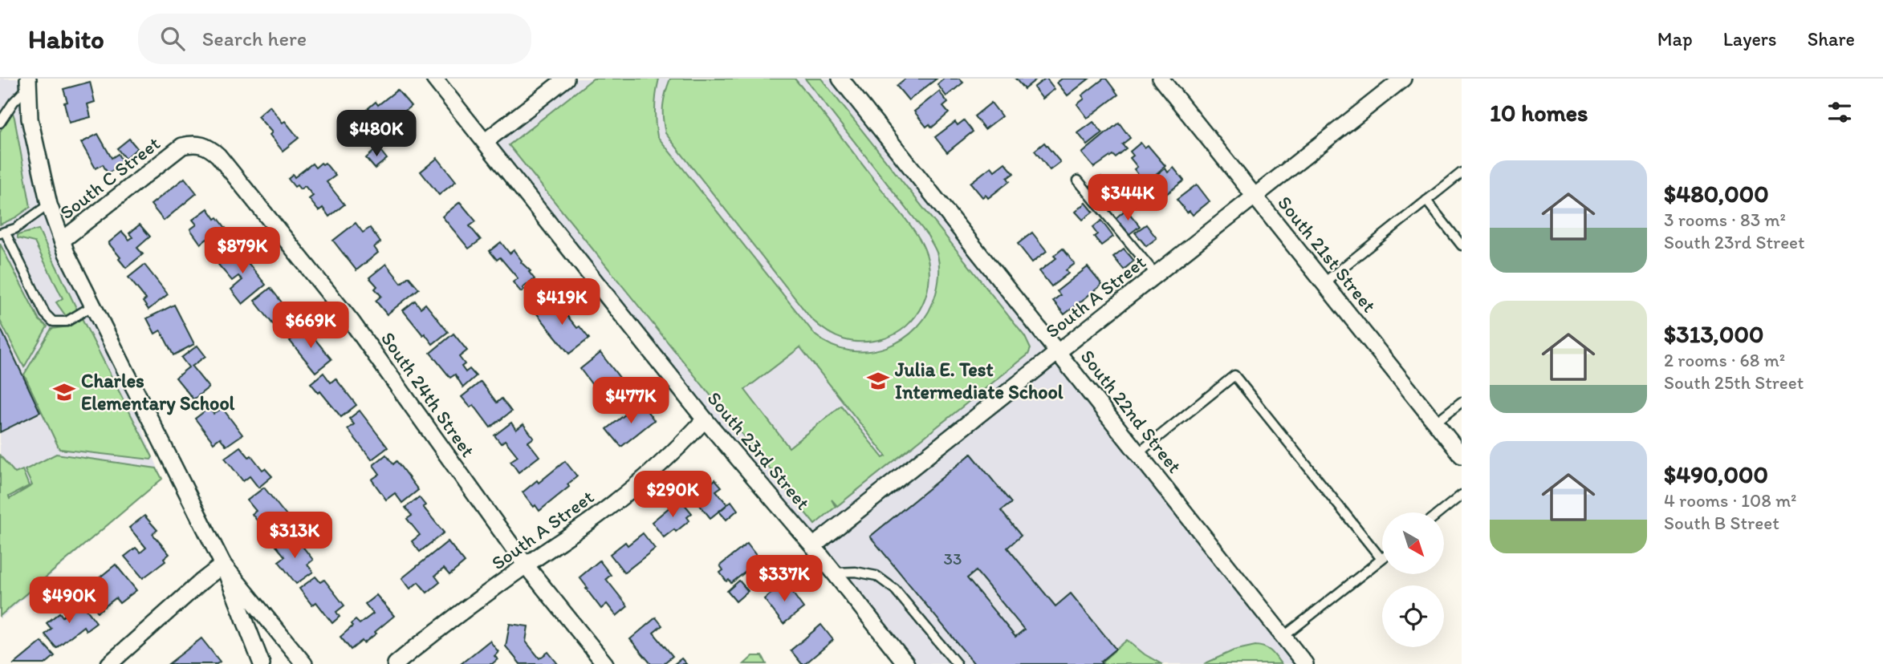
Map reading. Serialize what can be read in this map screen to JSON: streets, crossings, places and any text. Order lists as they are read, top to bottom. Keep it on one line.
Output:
{"streets":{"street":["South C Street","South 21st Street","South A Street","South 24th Street","South 22nd Street","South 23rd Street"]},"crossings":[["South C Street","South 24th Street"],["South 21st Street","South A Street"],["South A Street","South 24th Street"],["South A Street","South 22nd Street"],["South A Street","South 23rd Street"]],"places":{"school or university":["Julia E. Test Intermediate School","Charles Elementary School"]},"house_numbers":["33"],"north":"bottom right","page":{"header":"Habito","search":"Search here","nav":["Map","Layers","Share"],"heading":"10 homes","price":["$480K","$344K","$879K","$419K","$669K","$477K","$290K","$313K","$337K","$490K"],"list":[{"name":"$480,000","note":"3 rooms · 83 m² · South 23rd Street"},{"name":"$313,000","note":"2 rooms · 68 m² · South 25th Street"},{"name":"$490,000","note":"4 rooms · 108 m² · South B Street"}]}}
